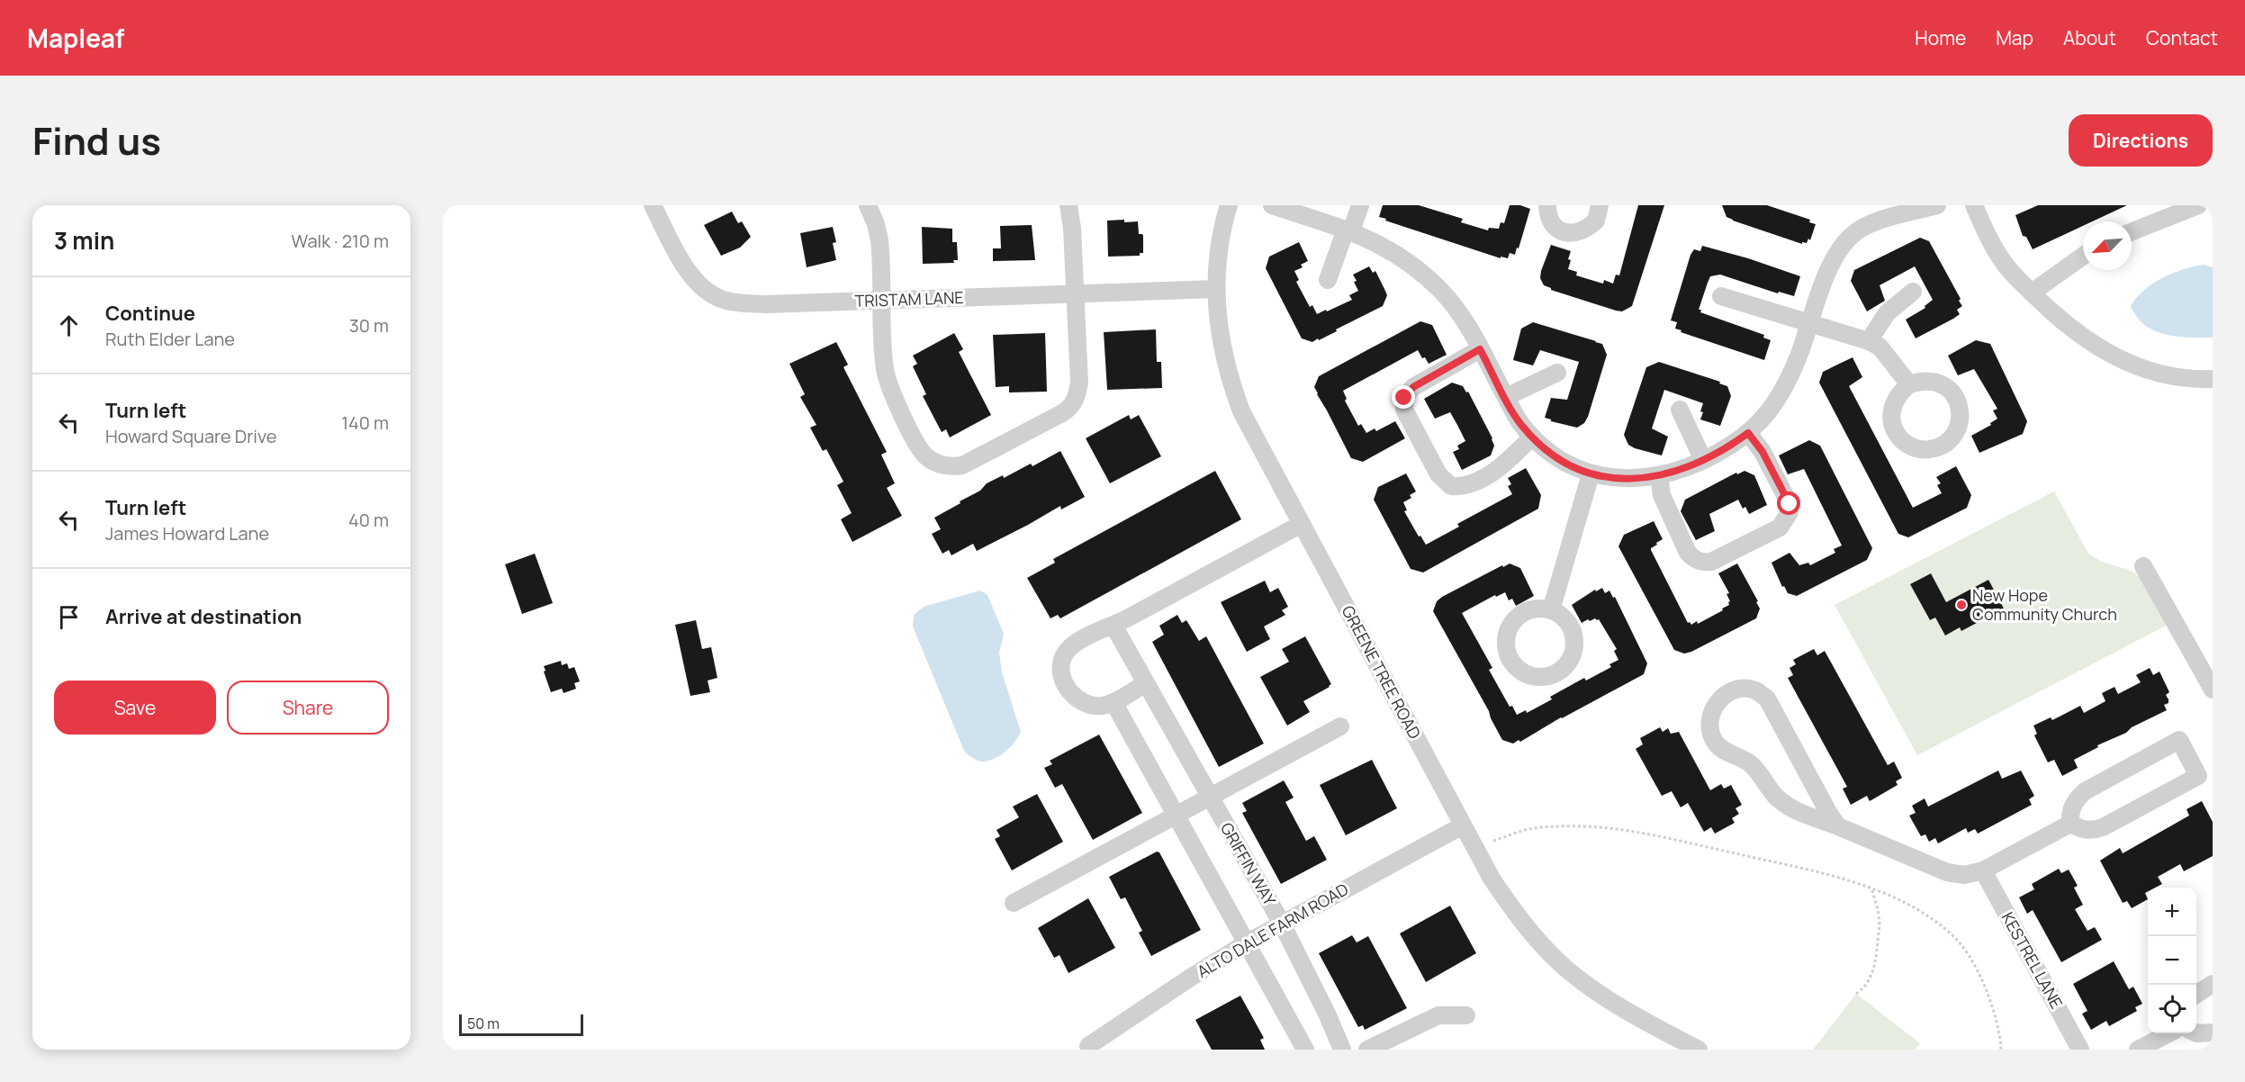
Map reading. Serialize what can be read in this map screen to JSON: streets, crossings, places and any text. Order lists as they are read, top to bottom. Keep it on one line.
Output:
{"streets":{"street":["TRISTAM LANE","GREENE TREE ROAD","GRIFFIN WAY","ALTO DALE FARM ROAD","KESTREL LANE"]},"crossings":[["TRISTAM LANE","GREENE TREE ROAD"],["GREENE TREE ROAD","ALTO DALE FARM ROAD"],["GRIFFIN WAY","ALTO DALE FARM ROAD"]],"places":["New Hope Community Church"],"scale_bar":"50 m","north":"bottom left","page":{"header":"Mapleaf","nav":["Home","Map","About","Contact"],"title":"Find us","buttons":["Directions",["Save","Share"]],"heading":["3 min","Walk · 210 m"],"list":[["Continue","Ruth Elder Lane","30 m"],["Turn left","Howard Square Drive","140 m"],["Turn left","James Howard Lane","40 m"],"Arrive at destination"],"map_buttons":["+","−"],"scale":"50 m"}}
